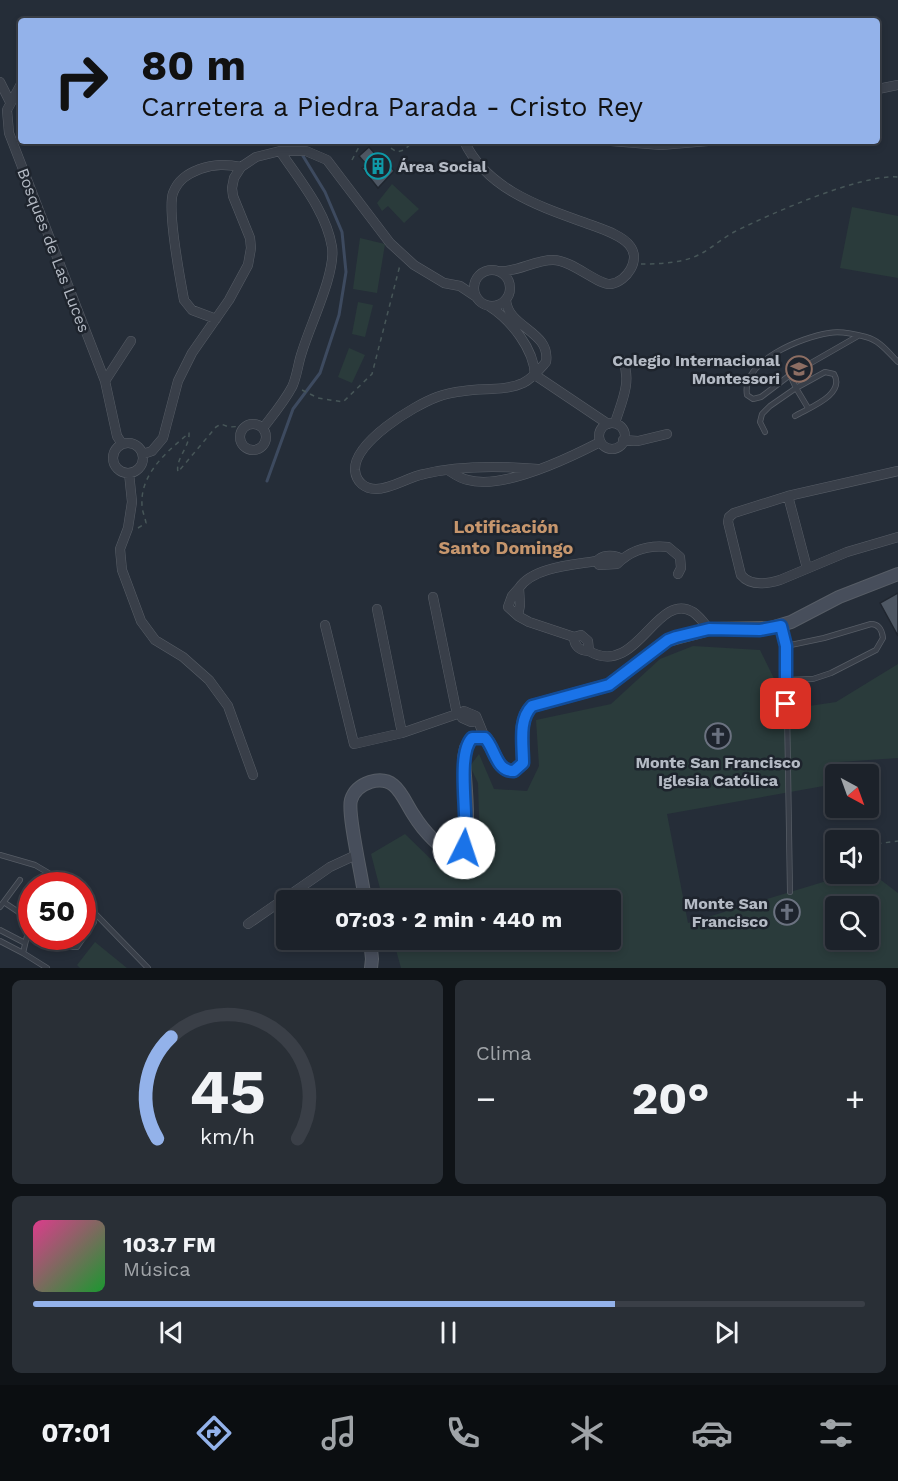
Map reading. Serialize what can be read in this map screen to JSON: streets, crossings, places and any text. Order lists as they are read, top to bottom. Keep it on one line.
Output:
{"streets":{"street":["Bosques de Las Luces"]},"districts":["Lotificación Santo Domingo"],"places":{"building":["Área Social"],"school or university":["Colegio Internacional Montessori"],"church":["Monte San Francisco Iglesia Católica","Monte San Francisco"]},"north":"bottom right","page":{"turn":["80 m","Carretera a Piedra Parada - Cristo Rey"],"limit":"50","trip":"07:03 · 2 min · 440 m","tile":"Clima","heat":["−","20°","+"],"song":["103.7 FM","Música"],"tabs":"07:01","gauge":["45","km/h"]}}
